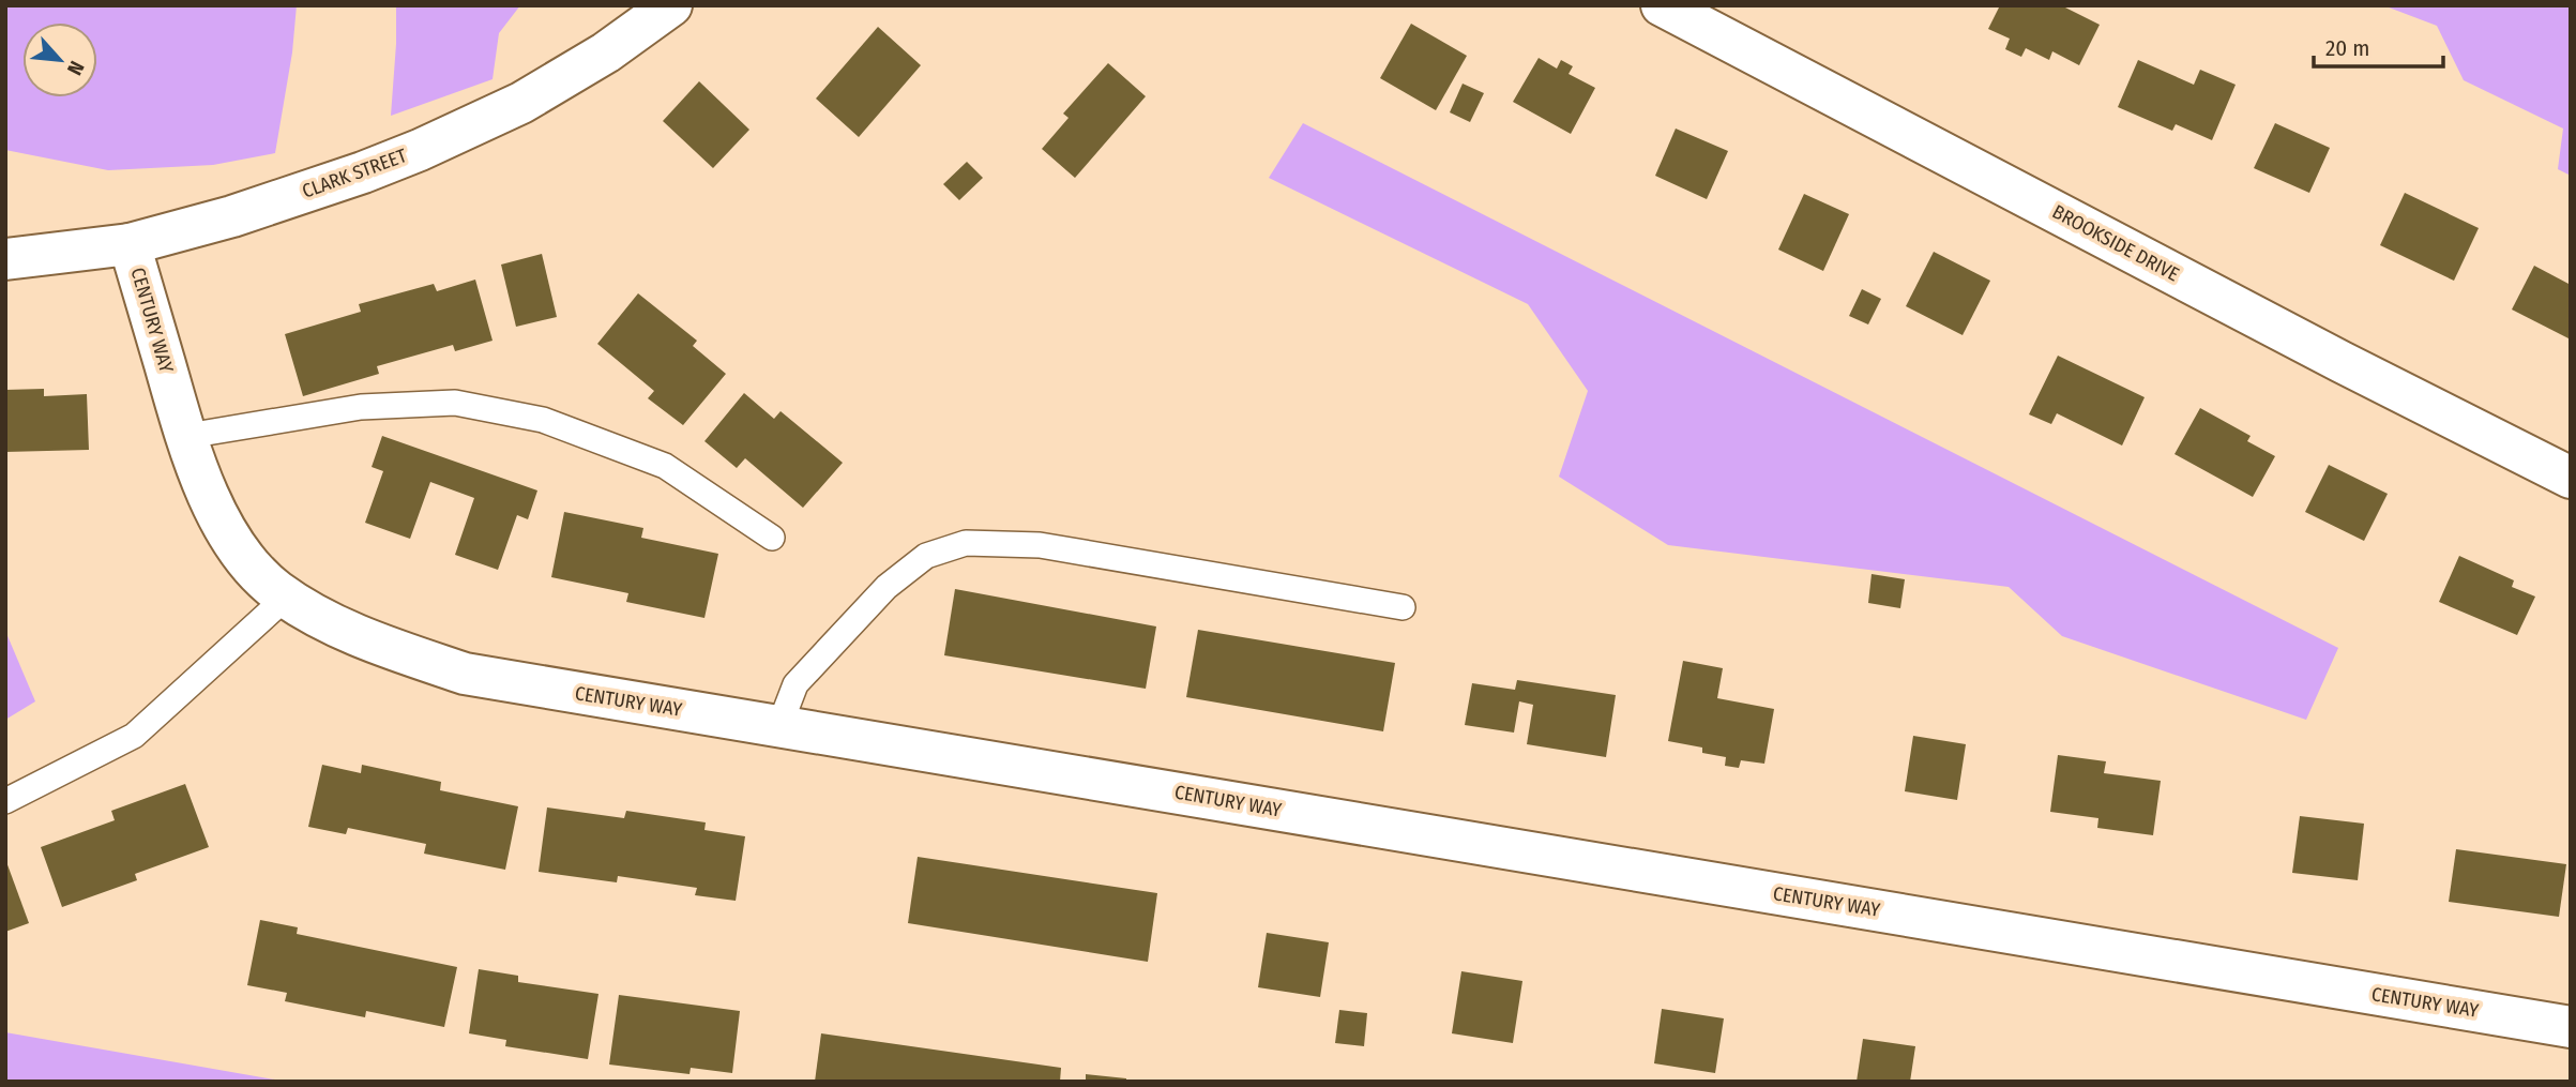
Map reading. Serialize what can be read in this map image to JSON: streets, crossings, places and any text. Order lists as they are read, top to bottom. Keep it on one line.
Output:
{"streets":{"street":["CLARK STREET","BROOKSIDE DRIVE","CENTURY WAY"]},"crossings":[["CLARK STREET","CENTURY WAY"]],"scale_bar":"20 m","north":"bottom right"}
